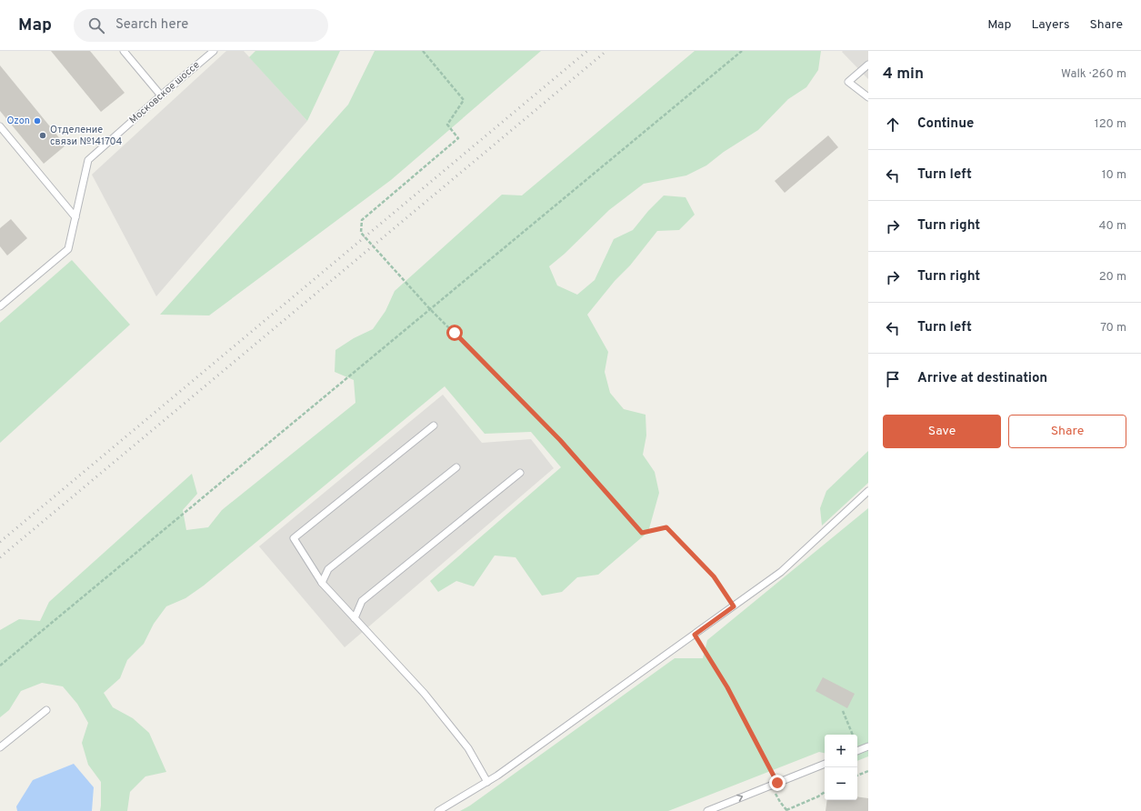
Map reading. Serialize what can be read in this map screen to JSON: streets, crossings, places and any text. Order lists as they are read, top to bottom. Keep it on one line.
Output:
{"streets":{"lane":["Московское шоссе"]},"places":["Ozon","Отделение связи №141704"],"page":{"header":"Map","search":"Search here","nav":["Map","Layers","Share"],"heading":["4 min","Walk · 260 m"],"list":[["Continue","120 m"],["Turn left","10 m"],["Turn right","40 m"],["Turn right","20 m"],["Turn left","70 m"],"Arrive at destination"],"buttons":["Save","Share"],"map_buttons":["+","−"]}}
